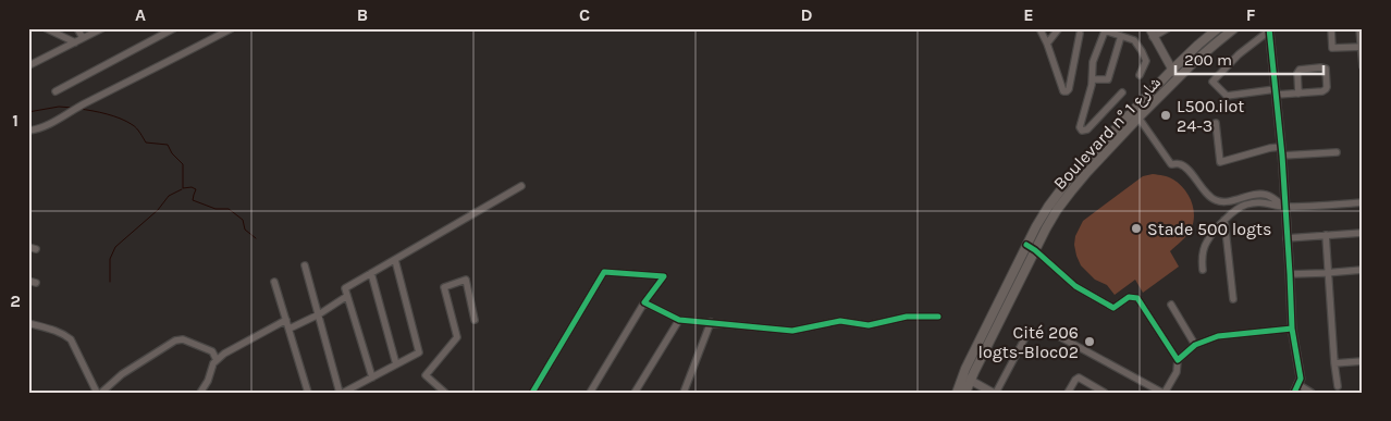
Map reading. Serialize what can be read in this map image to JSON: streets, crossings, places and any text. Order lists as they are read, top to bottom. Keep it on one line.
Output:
{"streets":{"main road":["Boulevard n° شارع 1"]},"places":["L500.ilot 24-3","Stade 500 logts","Cité 206 logts-Bloc02"],"scale_bar":"200 m","grid":{"columns":["A","B","C","D","E","F"],"rows":["1","2"]}}
